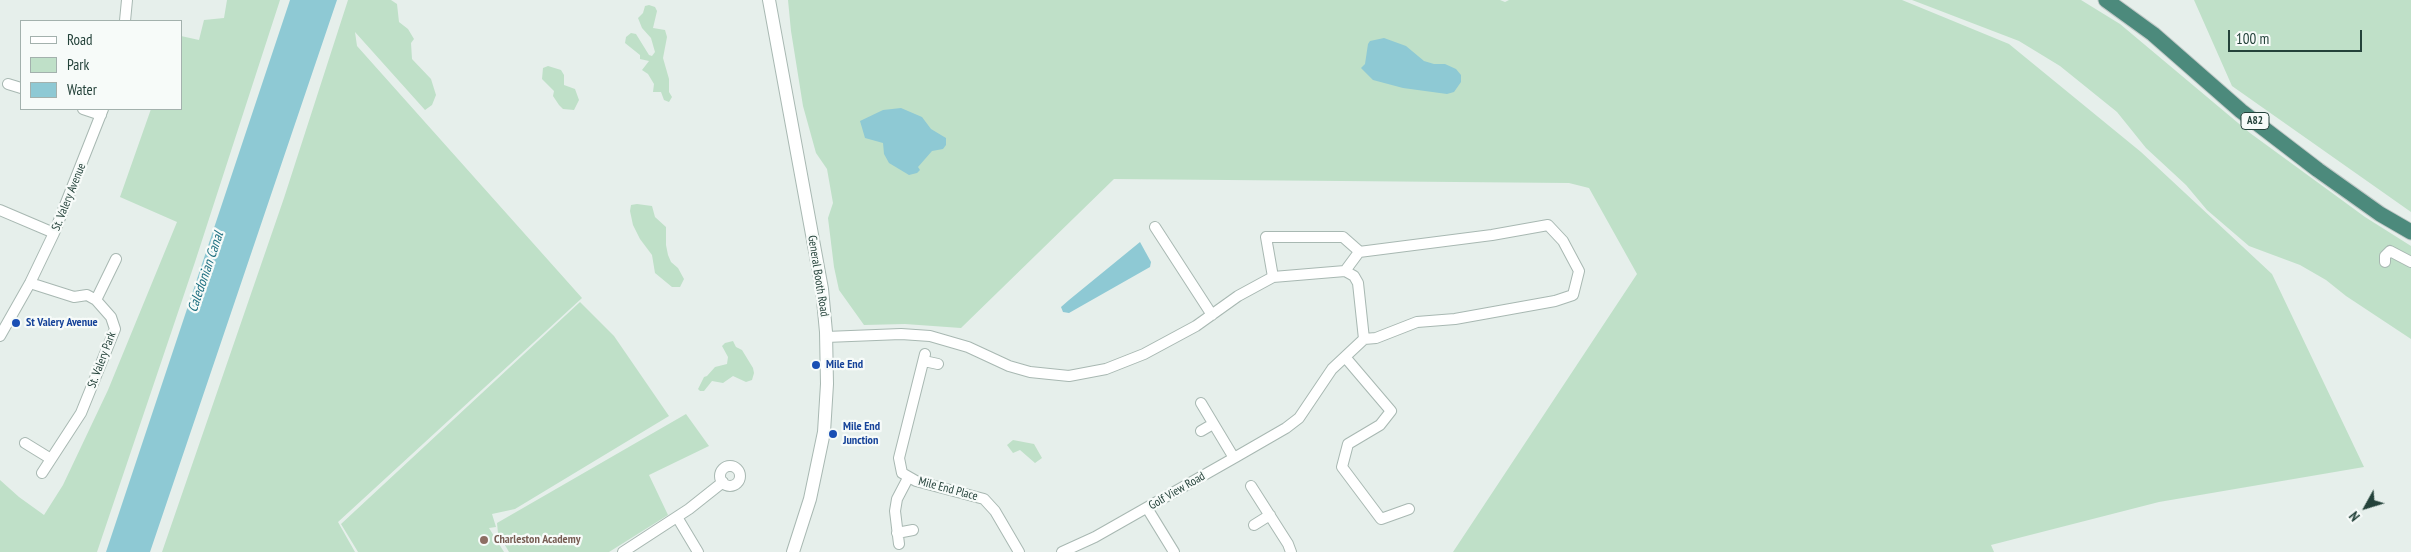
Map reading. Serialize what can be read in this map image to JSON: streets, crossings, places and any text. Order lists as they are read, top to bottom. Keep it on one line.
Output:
{"streets":{"highway":["A82"],"street":["St. Valery Avenue","General Booth Road","St. Valery Park","Mile End Place","Golf View Road"]},"water":["Caledonian Canal"],"places":["St Valery Avenue","Mile End","Mile End Junction","Charleston Academy"],"legend":["Road","Park","Water"],"scale_bar":"100 m","north":"bottom left"}
